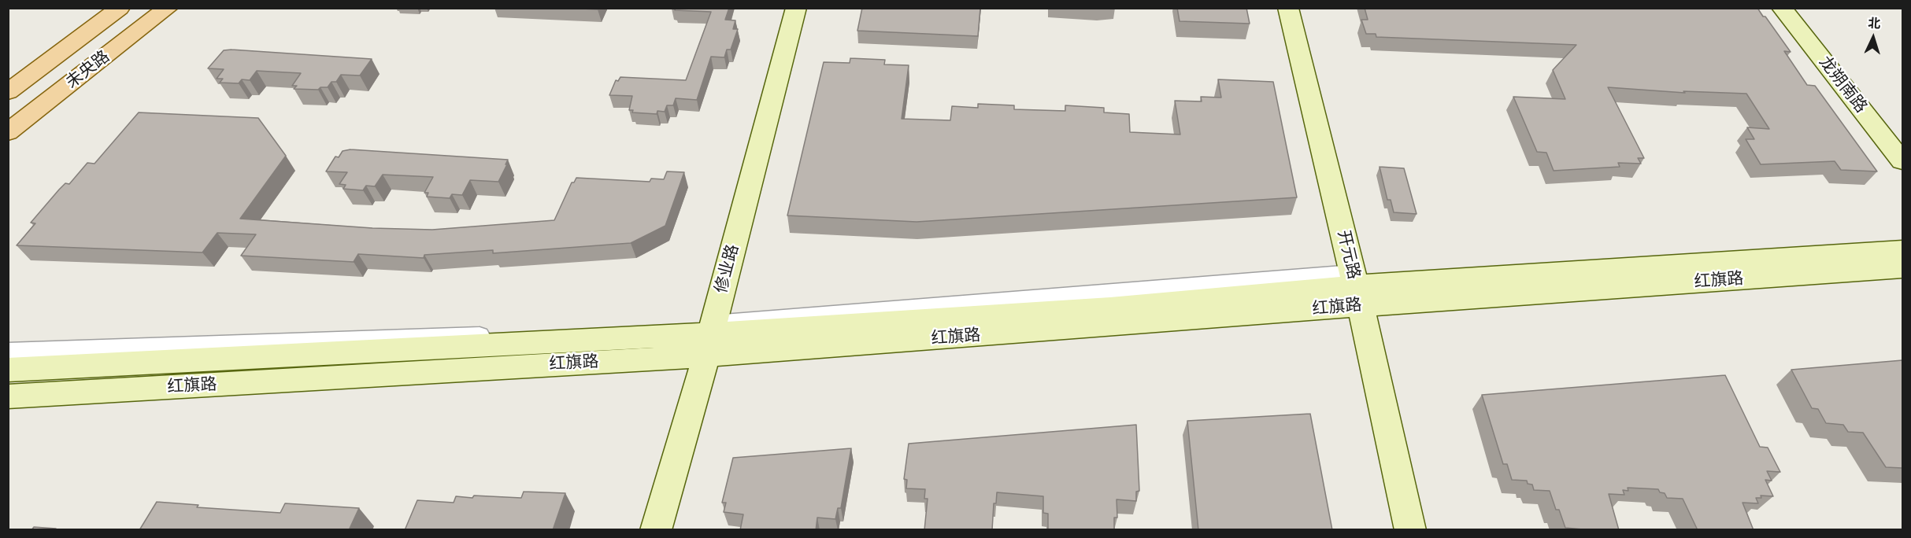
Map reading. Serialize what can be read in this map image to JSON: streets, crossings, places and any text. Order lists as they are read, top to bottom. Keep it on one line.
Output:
{"streets":{"main road":["未央路","龙朔南路","开元路","修业路","红旗路"]},"crossings":[["开元路","红旗路"],["修业路","红旗路"]],"north":"top"}
